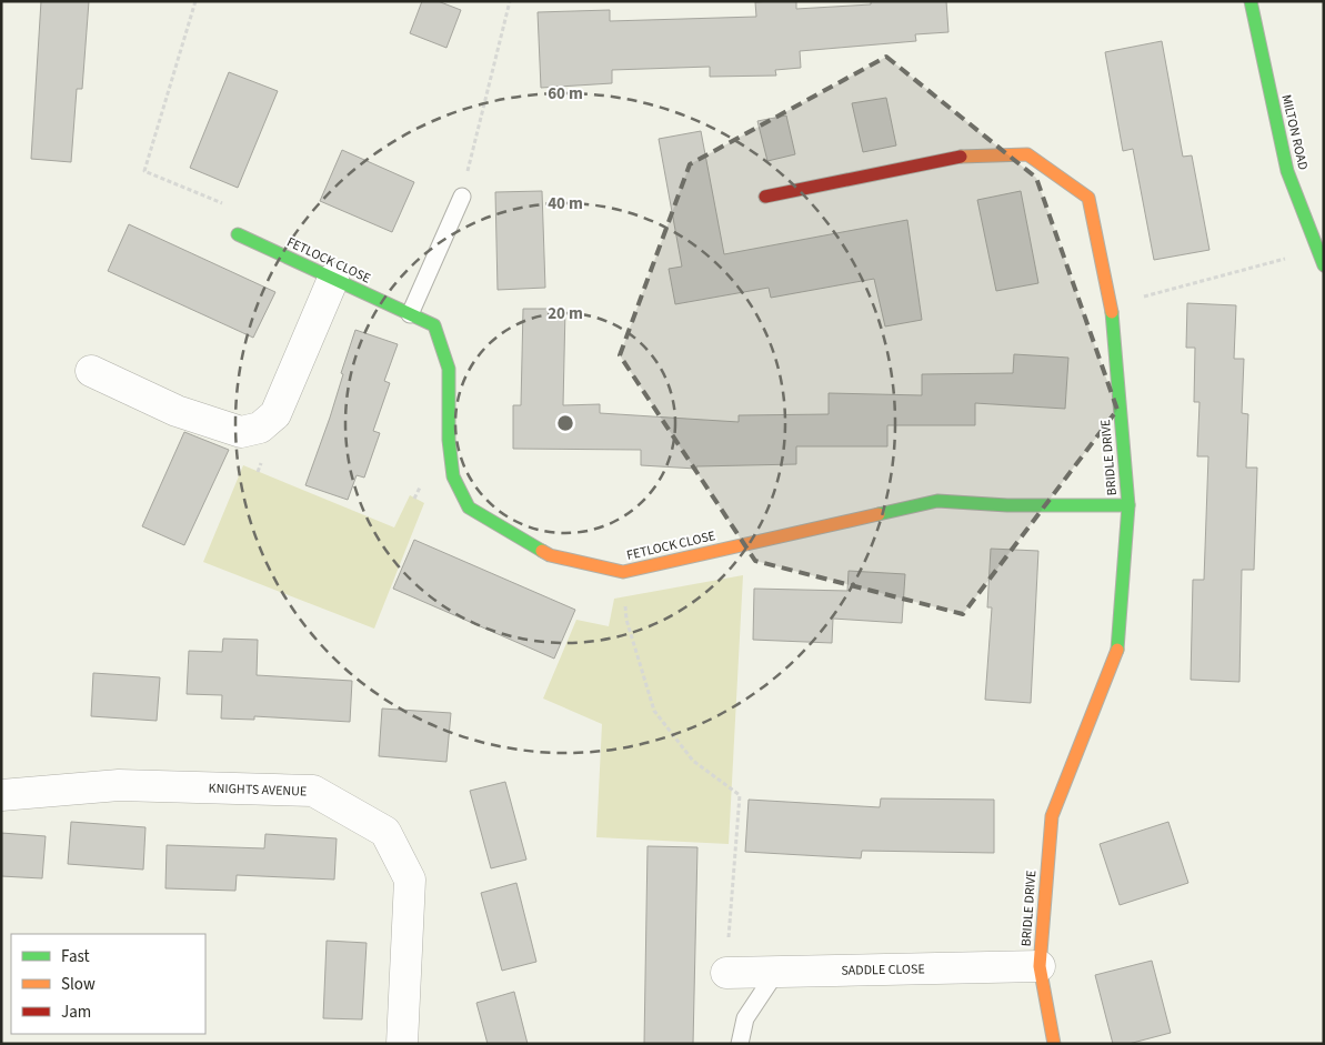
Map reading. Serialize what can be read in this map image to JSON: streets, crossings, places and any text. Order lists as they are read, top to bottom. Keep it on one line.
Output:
{"streets":{"street":["MILTON ROAD","FETLOCK CLOSE","BRIDLE DRIVE","KNIGHTS AVENUE","SADDLE CLOSE"]},"crossings":[["FETLOCK CLOSE","BRIDLE DRIVE"],["BRIDLE DRIVE","SADDLE CLOSE"]],"legend":["Fast","Slow","Jam"],"rings":["60 m","40 m","20 m"]}
